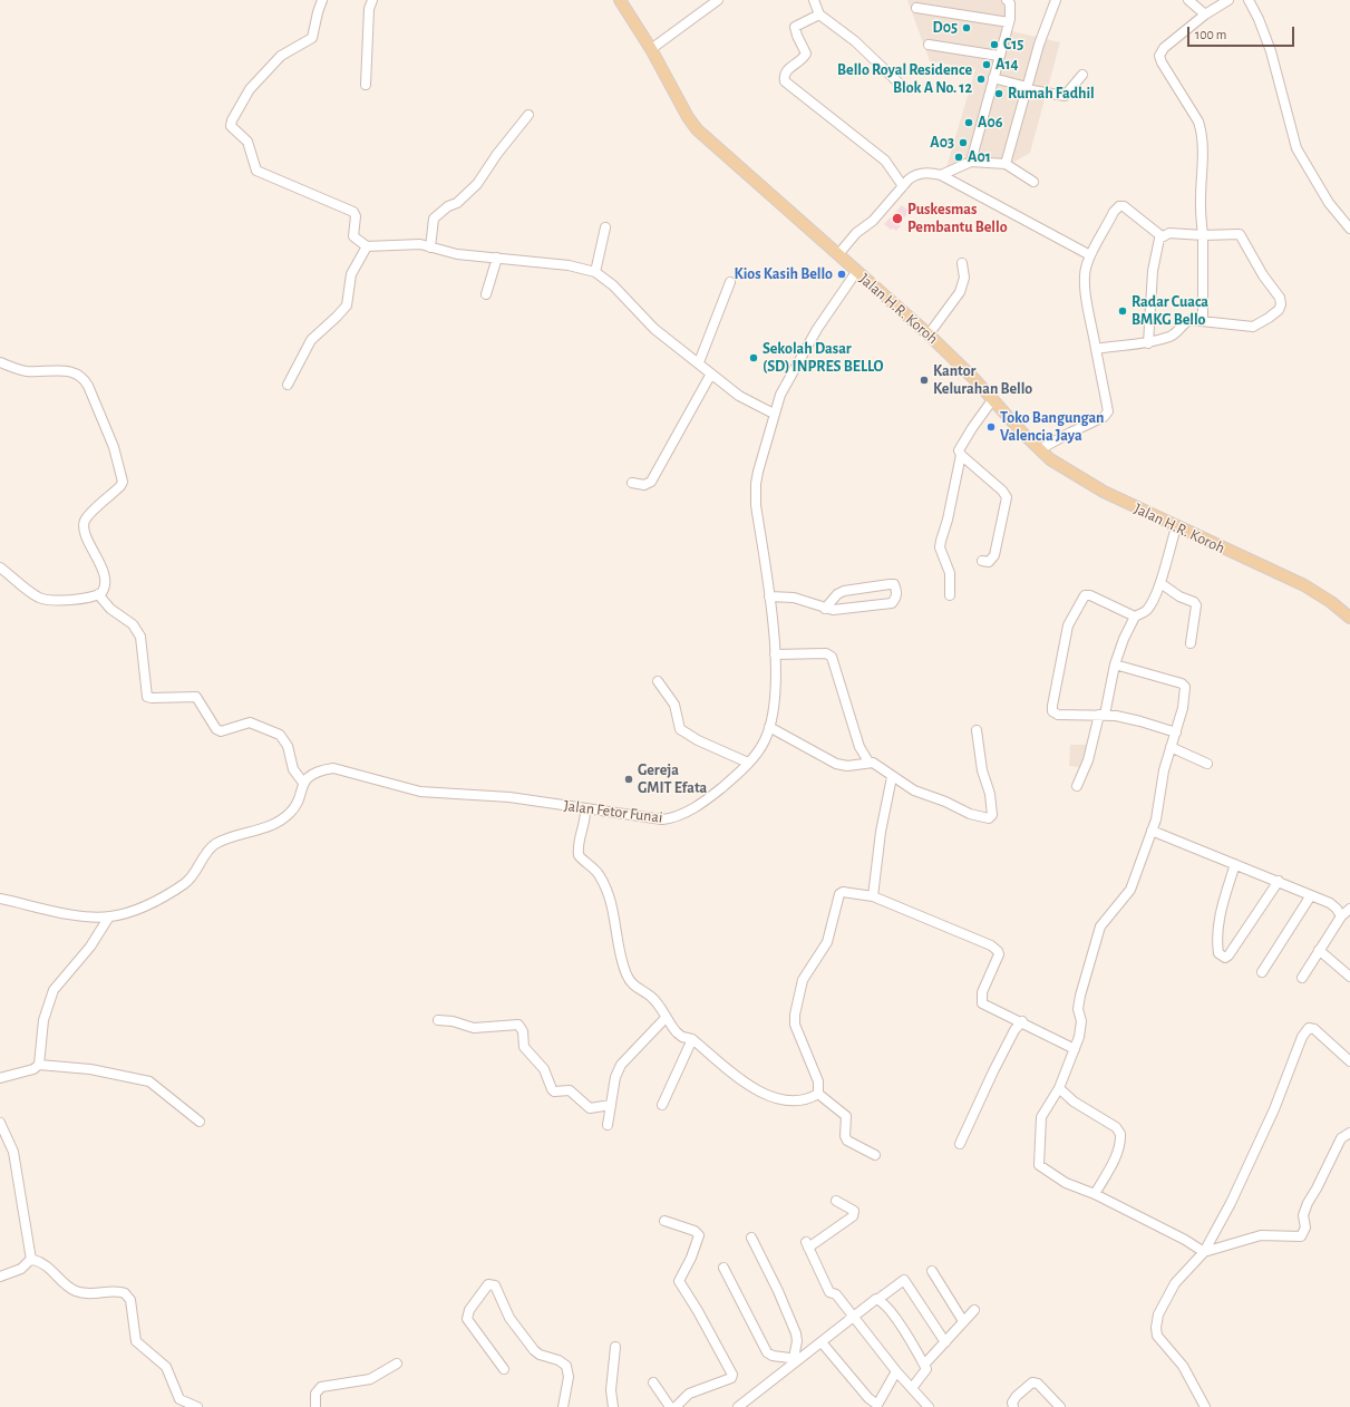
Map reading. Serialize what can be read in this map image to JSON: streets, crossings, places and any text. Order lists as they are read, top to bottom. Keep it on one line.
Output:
{"streets":{"main road":["Jalan H.R. Koroh"],"street":["Jalan Fetor Funai"]},"crossings":[["Jalan H.R. Koroh","Jalan Fetor Funai"]],"places":["D05","C15","A14","Bello Royal Residence Blok A No. 12","Rumah Fadhil","A06","A03","A01","Puskesmas Pembantu Bello","Kios Kasih Bello","Radar Cuaca BMKG Bello","Sekolah Dasar (SD) INPRES BELLO","Kantor Kelurahan Bello","Toko Bangungan Valencia Jaya","Gereja GMIT Efata"],"scale_bar":"100 m"}
